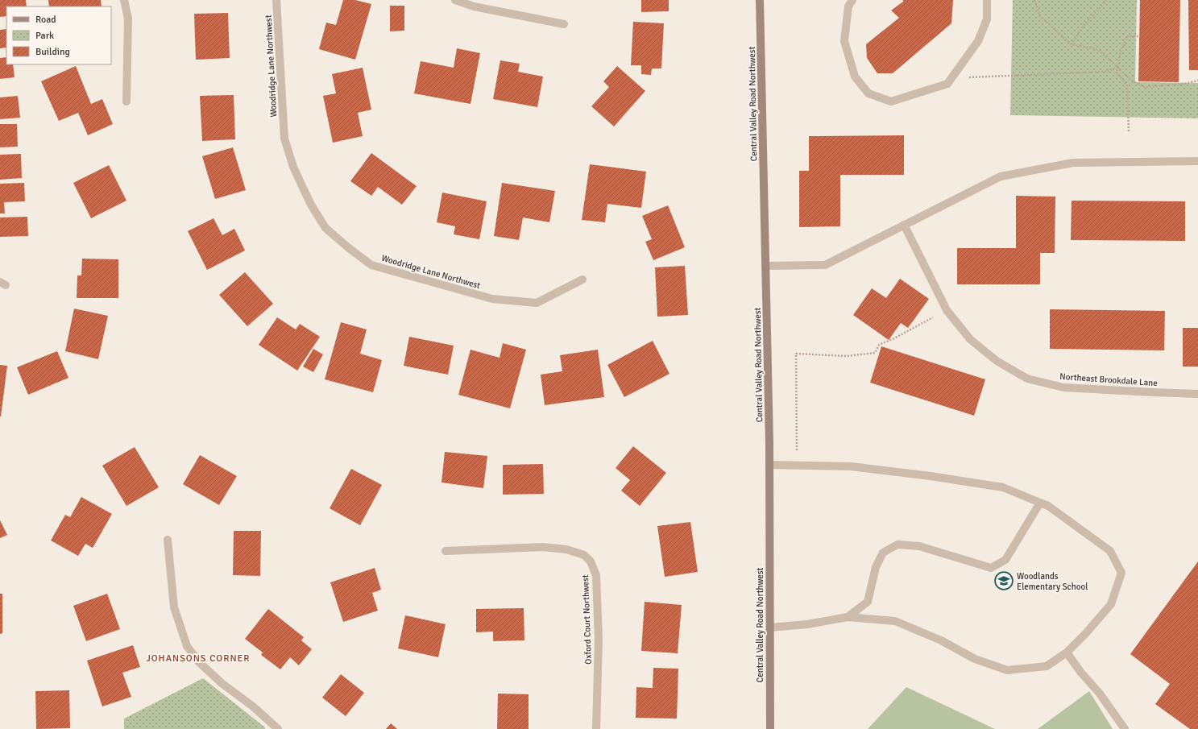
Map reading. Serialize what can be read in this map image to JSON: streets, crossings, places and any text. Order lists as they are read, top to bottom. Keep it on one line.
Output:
{"streets":{"main road":["Central Valley Road Northwest"],"street":["Woodridge Lane Northwest","Northeast Brookdale Lane","Oxford Court Northwest"]},"districts":["JOHANSONS CORNER"],"places":{"school or university":["Woodlands Elementary School"]},"legend":["Road","Park","Building"]}
